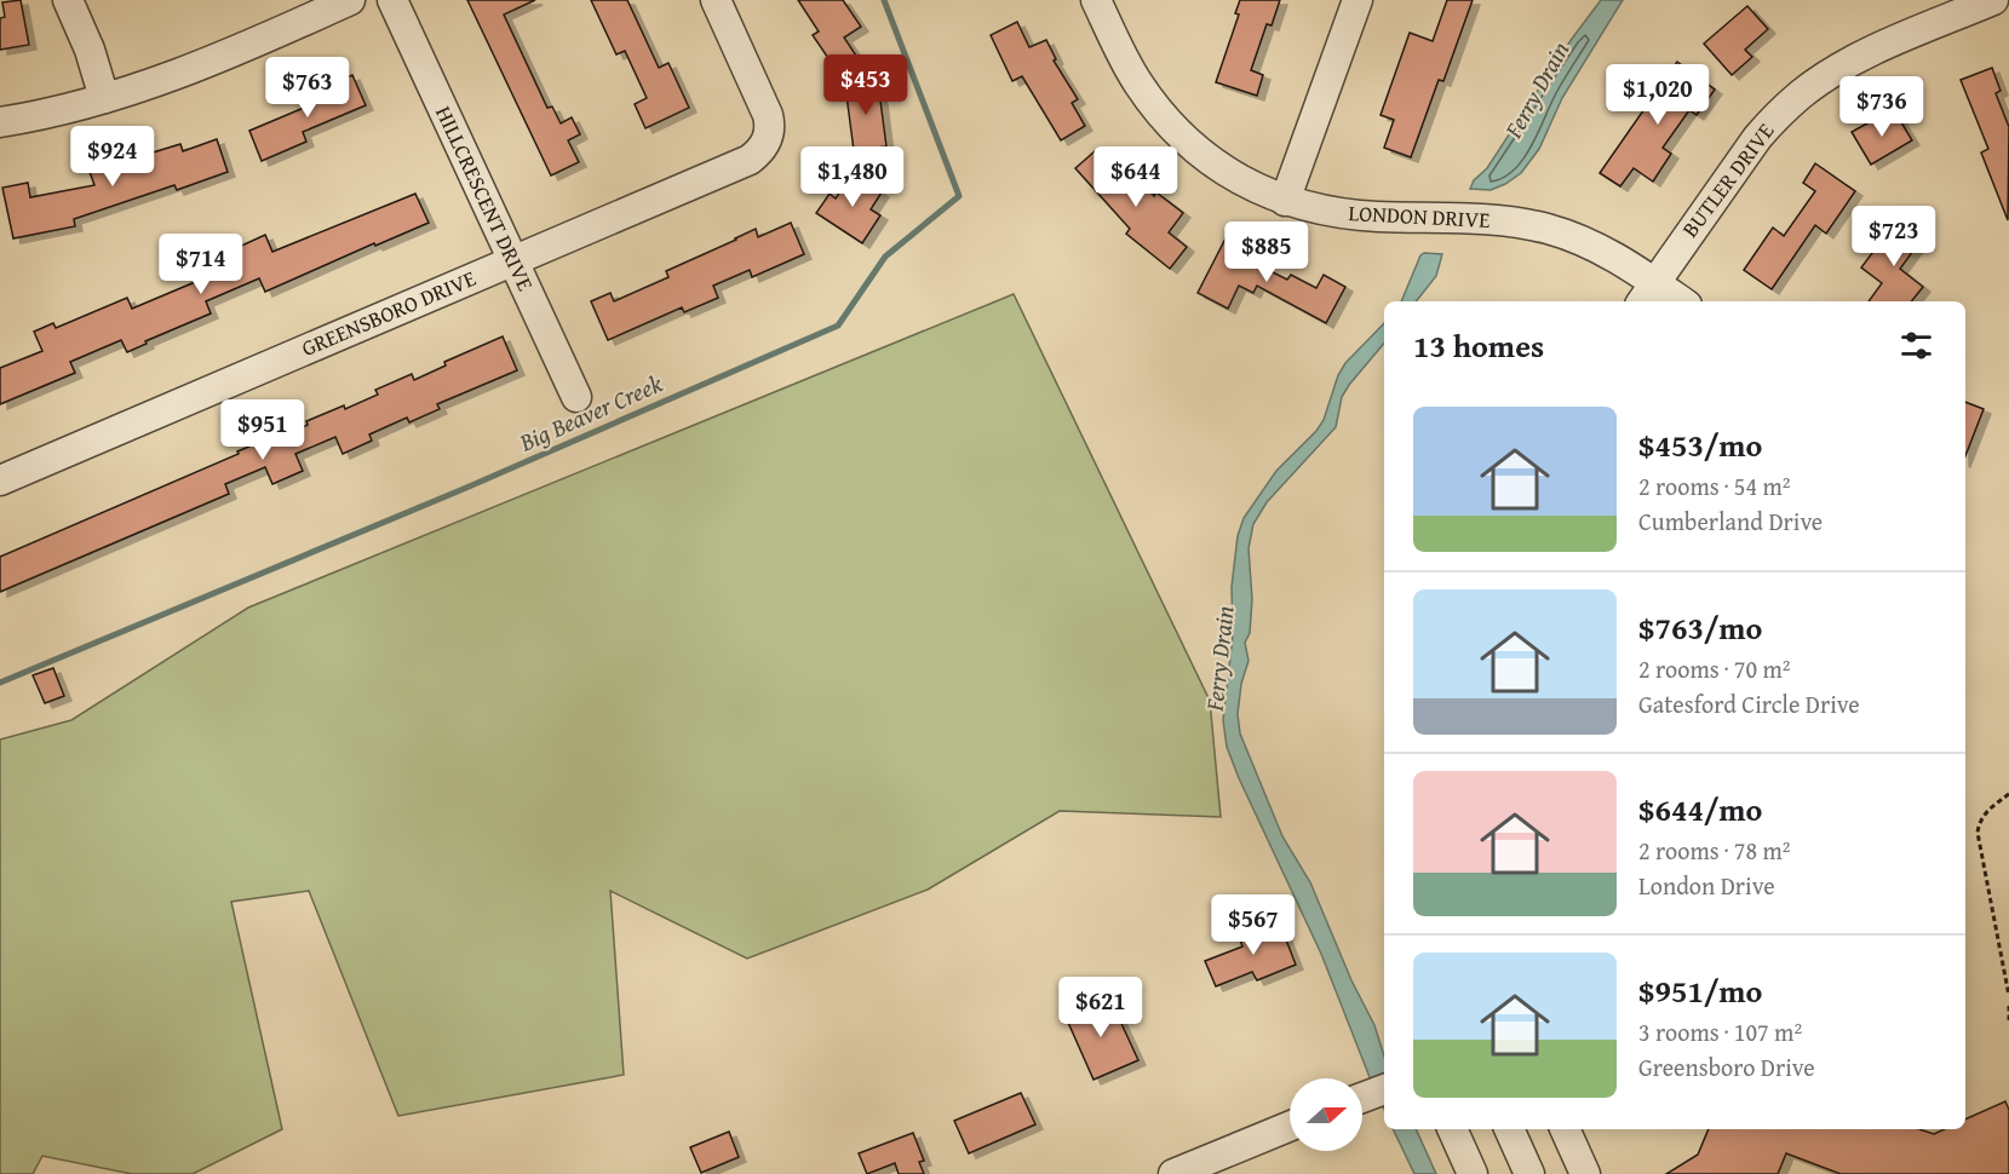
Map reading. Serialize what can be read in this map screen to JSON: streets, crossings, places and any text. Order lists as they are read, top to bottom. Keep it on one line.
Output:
{"streets":{"street":["BUTLER DRIVE","HILLCRESCENT DRIVE","LONDON DRIVE","GREENSBORO DRIVE"]},"crossings":[["BUTLER DRIVE","LONDON DRIVE"],["HILLCRESCENT DRIVE","GREENSBORO DRIVE"]],"water":["Ferry Drain","Big Beaver Creek"],"north":"right","page":{"price":["$453","$763","$1,020","$736","$924","$1,480","$644","$723","$885","$714","$951","$567","$621"],"heading":"13 homes","list":[{"name":"$453/mo","note":"2 rooms · 54 m² · Cumberland Drive"},{"name":"$763/mo","note":"2 rooms · 70 m² · Gatesford Circle Drive"},{"name":"$644/mo","note":"2 rooms · 78 m² · London Drive"},{"name":"$951/mo","note":"3 rooms · 107 m² · Greensboro Drive"}]}}
